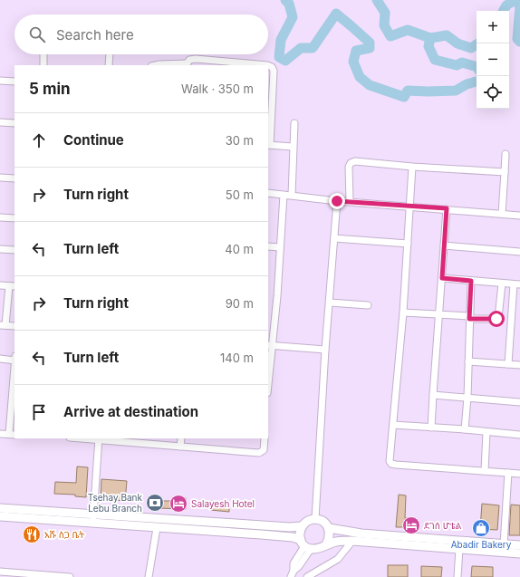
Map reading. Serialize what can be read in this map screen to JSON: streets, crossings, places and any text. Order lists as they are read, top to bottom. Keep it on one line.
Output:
{"places":{"bank":["Tsehay Bank Lebu Branch"],"hotel":["Salayesh Hotel","ደገሰ ሆቴል"],"shop":["Abadir Bakery"],"restaurant":["አሹ ስጋ ቤት"]},"page":{"map_buttons":["+","−"],"search":"Search here","heading":["5 min","Walk · 350 m"],"list":[["Continue","30 m"],["Turn right","50 m"],["Turn left","40 m"],["Turn right","90 m"],["Turn left","140 m"],"Arrive at destination"]}}
